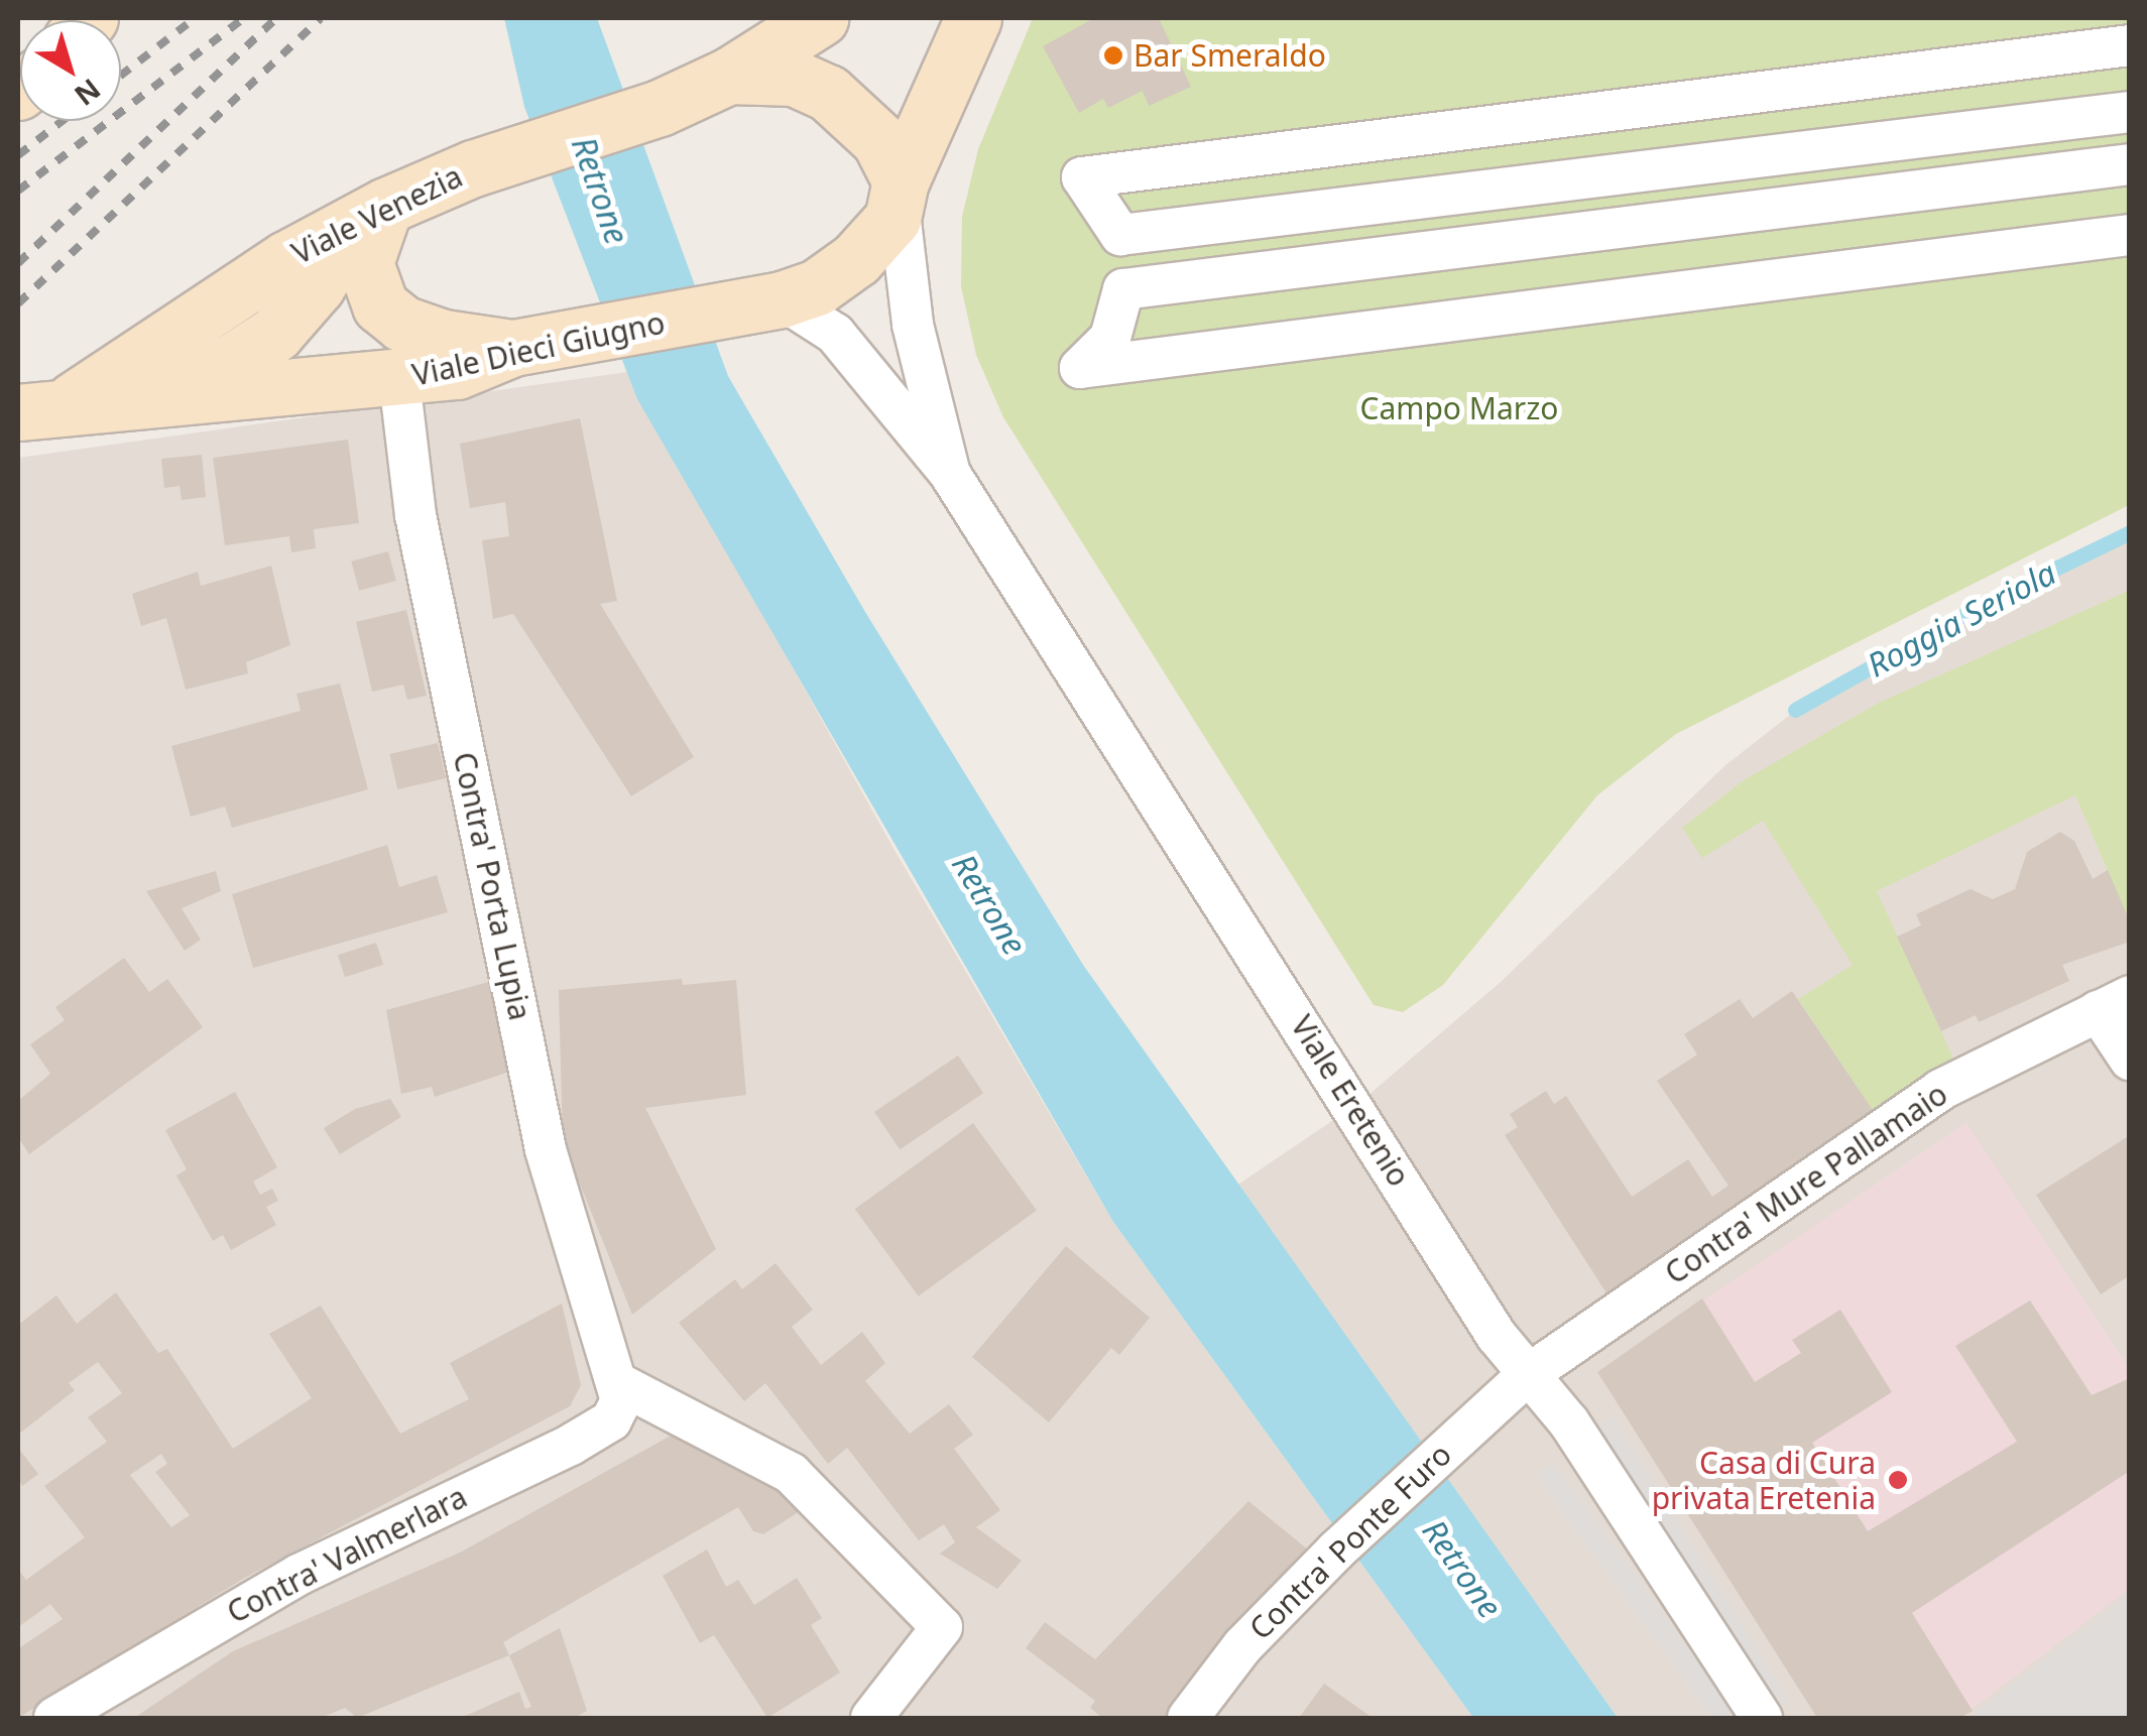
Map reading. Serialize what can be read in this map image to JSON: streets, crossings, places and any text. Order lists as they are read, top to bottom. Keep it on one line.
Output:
{"streets":{"main road":["Viale Venezia","Viale Dieci Giugno"],"street":["Contra' Porta Lupia","Viale Eretenio","Contra' Mure Pallamaio","Contra' Ponte Furo","Contra' Valmerlara"]},"crossings":[["Viale Venezia","Viale Dieci Giugno"],["Viale Dieci Giugno","Contra' Porta Lupia"],["Viale Dieci Giugno","Viale Eretenio"],["Contra' Porta Lupia","Contra' Valmerlara"],["Viale Eretenio","Contra' Mure Pallamaio"],["Viale Eretenio","Contra' Ponte Furo"],["Contra' Mure Pallamaio","Contra' Ponte Furo"]],"water":["Retrone","Roggia Seriola"],"parks":["Campo Marzo"],"places":["Bar Smeraldo","Casa di Cura privata Eretenia"],"north":"bottom right"}
